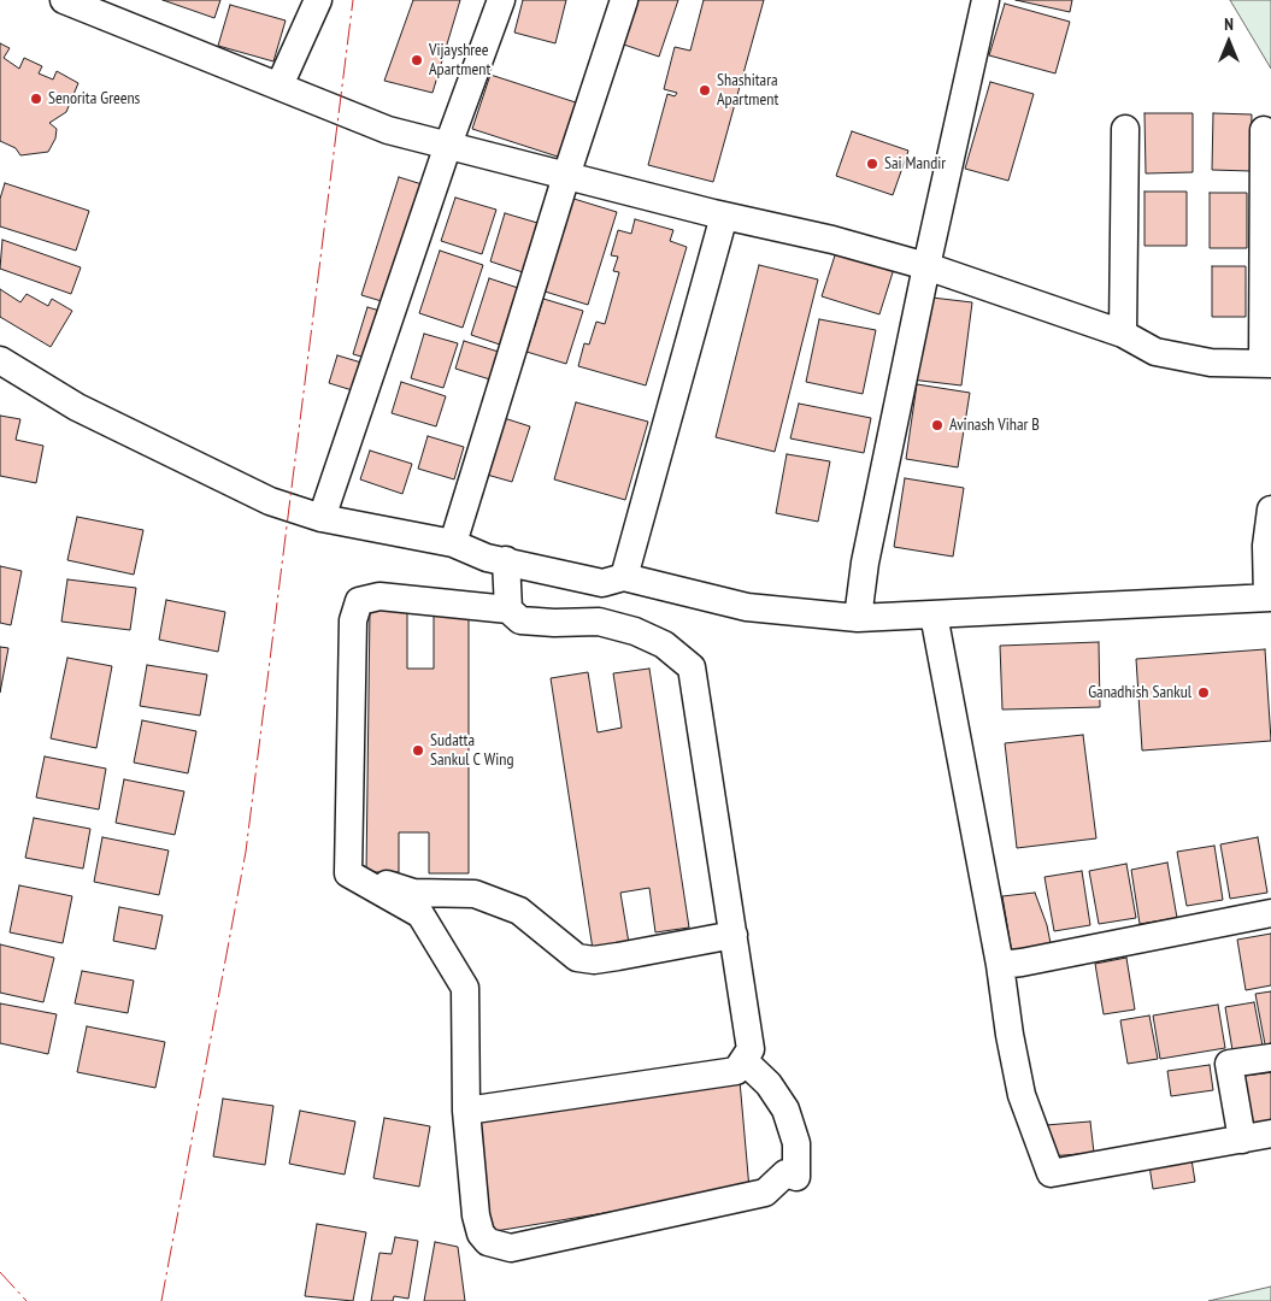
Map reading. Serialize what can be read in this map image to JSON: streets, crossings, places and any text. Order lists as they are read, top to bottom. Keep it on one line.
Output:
{"places":["Vijayshree Apartment","Shashitara Apartment","Senorita Greens","Sai Mandir","Avinash Vihar B","Ganadhish Sankul","Sudatta Sankul C Wing"],"north":"top"}
